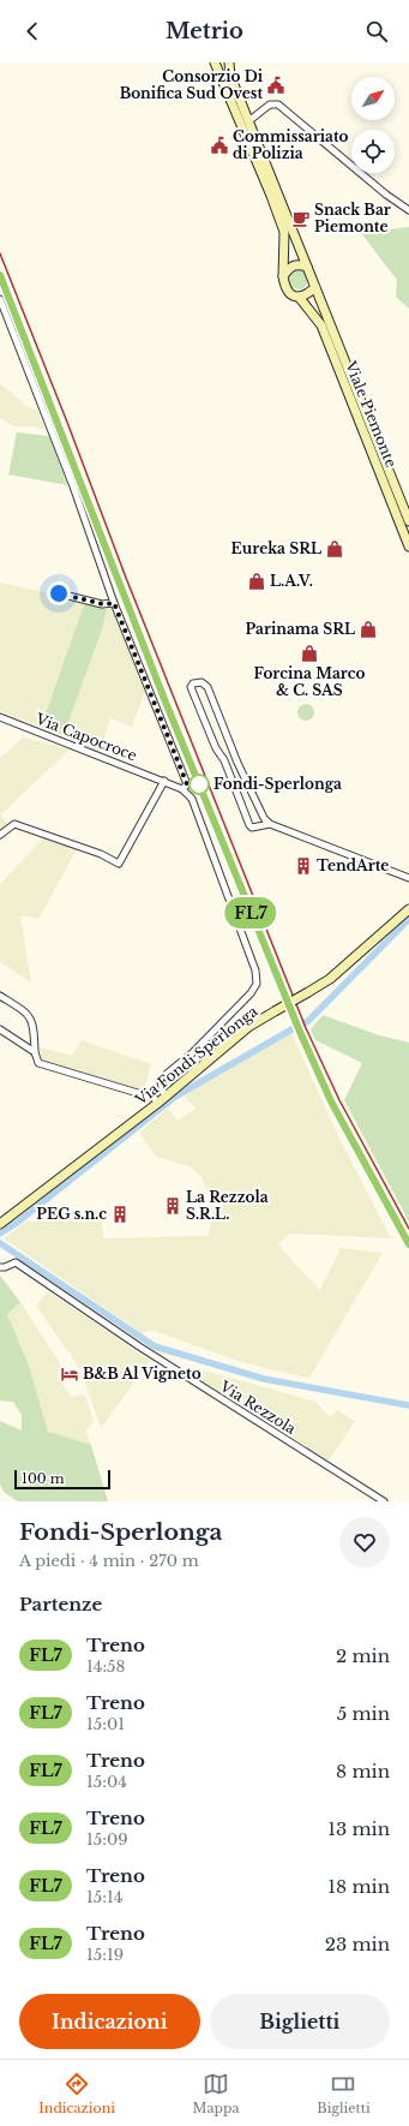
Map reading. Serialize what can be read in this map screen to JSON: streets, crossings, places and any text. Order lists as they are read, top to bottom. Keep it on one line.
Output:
{"streets":{"street":["Viale Piemonte","Via Capocroce","Via Fondi Sperlonga","Via Rezzola"]},"places":{"public building":["Consorzio Di Bonifica Sud Ovest","Commissariato di Polizia"],"cafe":["Snack Bar Piemonte"],"shop":["Eureka SRL","L.A.V.","Parinama SRL","Forcina Marco & C. SAS"],"other":["Fondi-Sperlonga"],"building":["TendArte","La Rezzola S.R.L.","PEG s.n.c"],"hotel":["B&B Al Vigneto"]},"scale_bar":"100 m","north":"top right","page":{"header":"Metrio","on_map":"FL7","scale":"100 m","heading":[["Fondi-Sperlonga","A piedi · 4 min · 270 m"],"Partenze"],"list":[{"mark":"FL7","name":"Treno","note":"14:58","value":"2 min"},{"mark":"FL7","name":"Treno","note":"15:01","value":"5 min"},{"mark":"FL7","name":"Treno","note":"15:04","value":"8 min"},{"mark":"FL7","name":"Treno","note":"15:09","value":"13 min"},{"mark":"FL7","name":"Treno","note":"15:14","value":"18 min"},{"mark":"FL7","name":"Treno","note":"15:19","value":"23 min"}],"buttons":["Indicazioni","Biglietti"],"tabs":["Indicazioni","Mappa","Biglietti"]}}
